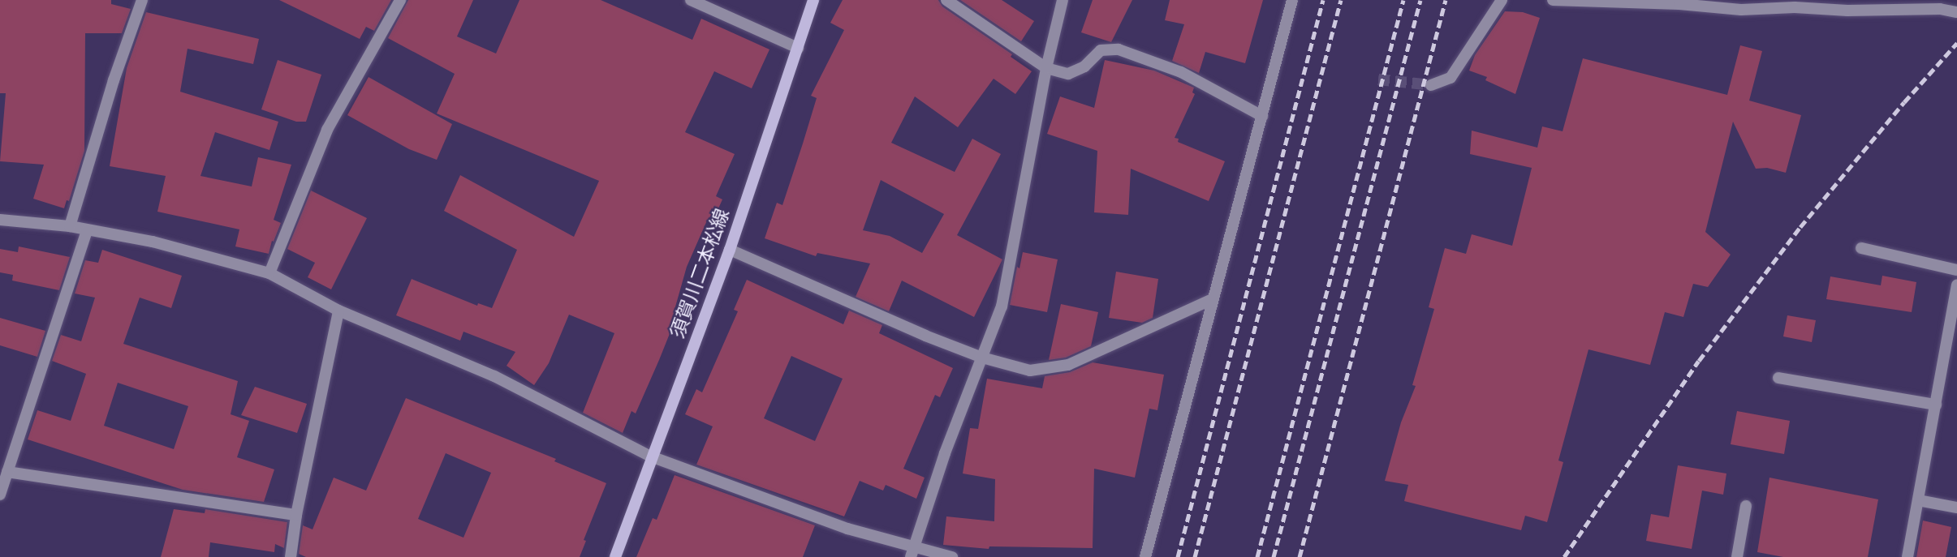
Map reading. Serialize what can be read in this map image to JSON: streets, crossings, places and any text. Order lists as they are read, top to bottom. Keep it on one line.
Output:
{"streets":{"main road":["須賀川二本松線"]}}
